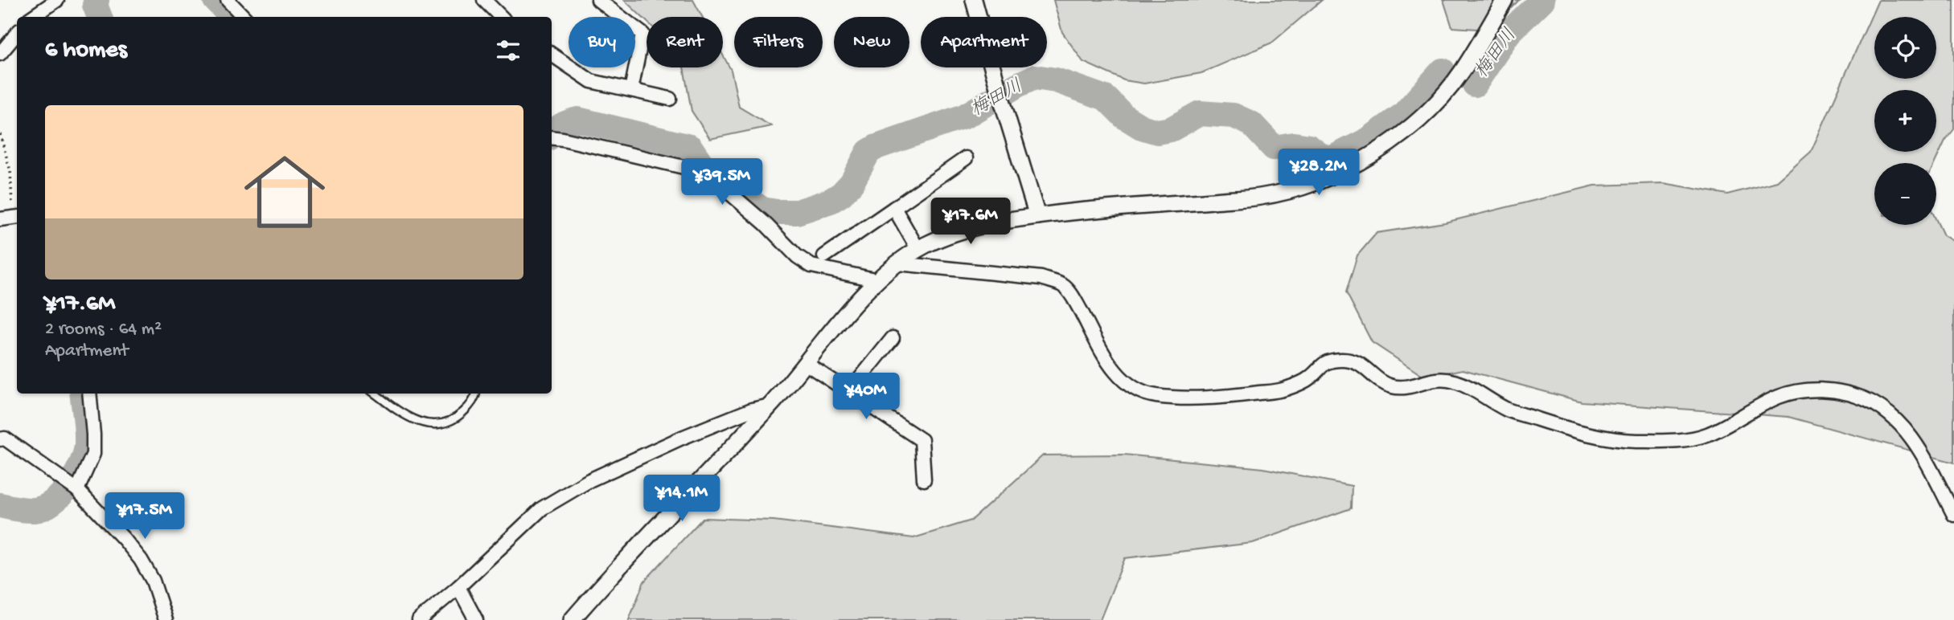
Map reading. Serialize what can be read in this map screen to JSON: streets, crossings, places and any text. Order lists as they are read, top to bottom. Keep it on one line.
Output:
{"water":["梅田川"],"page":{"map_buttons":["+","−"],"chip":["Buy","Rent","Filters","New","Apartment"],"heading":"6 homes","list":[{"name":"¥17.6M","note":"2 rooms · 64 m² · Apartment"}],"price":["¥28.2M","¥39.5M","¥17.6M","¥40M","¥14.1M","¥17.5M"]}}
